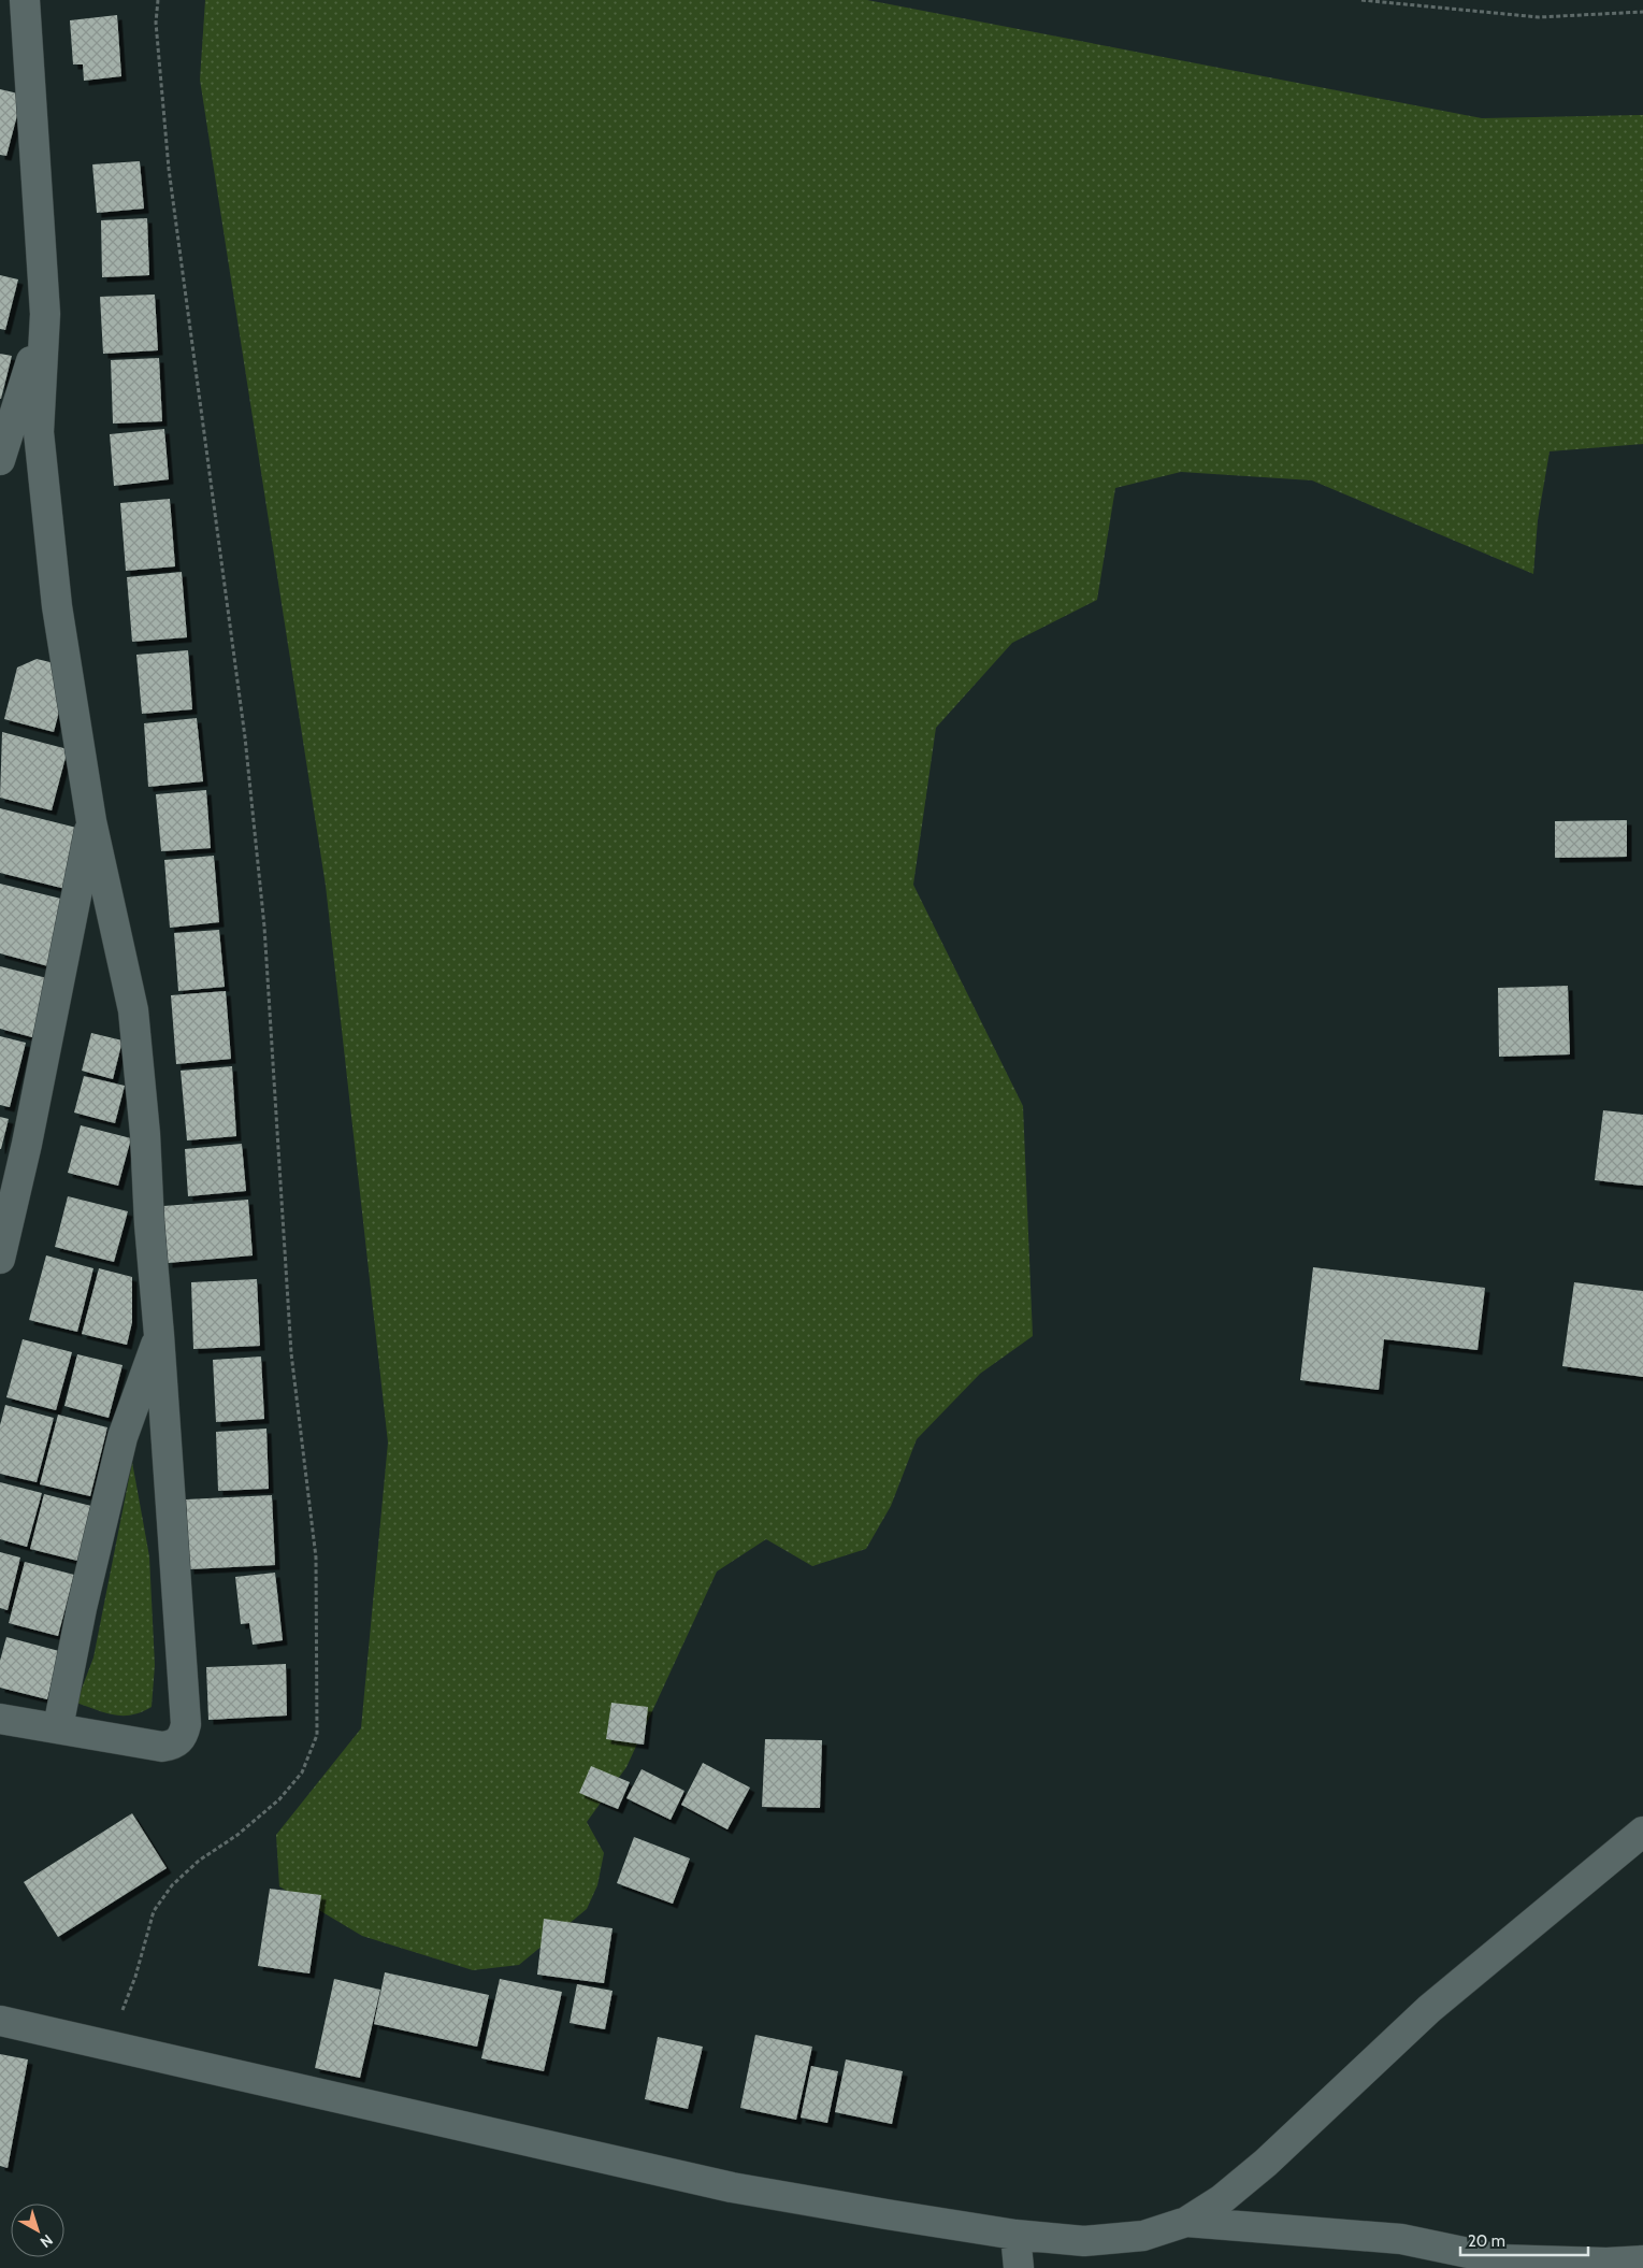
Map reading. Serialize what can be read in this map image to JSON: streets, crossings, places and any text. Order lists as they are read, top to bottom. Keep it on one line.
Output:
{"scale_bar":"20 m","north":"bottom right"}
